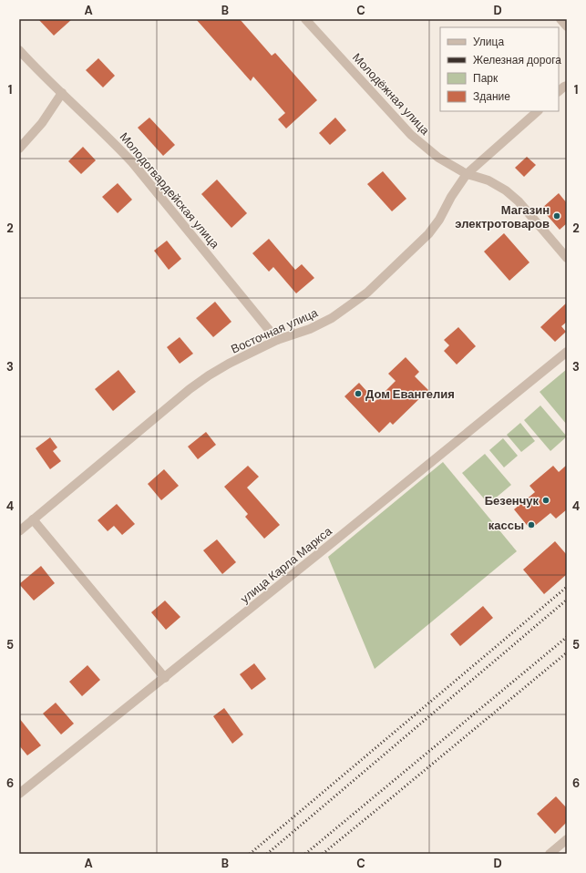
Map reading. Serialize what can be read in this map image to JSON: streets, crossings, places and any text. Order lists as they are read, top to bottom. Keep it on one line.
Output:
{"streets":{"street":["Молодёжная улица","Молодогвардейская улица","Восточная улица","улица Карла Маркса"]},"crossings":[["Молодёжная улица","Восточная улица"],["Молодогвардейская улица","Восточная улица"]],"places":["Магазин электротоваров","Дом Евангелия","Безенчук","кассы"],"legend":["Улица","Железная дорога","Парк","Здание"],"grid":{"columns":["A","B","C","D"],"rows":["1","2","3","4","5","6"]}}
